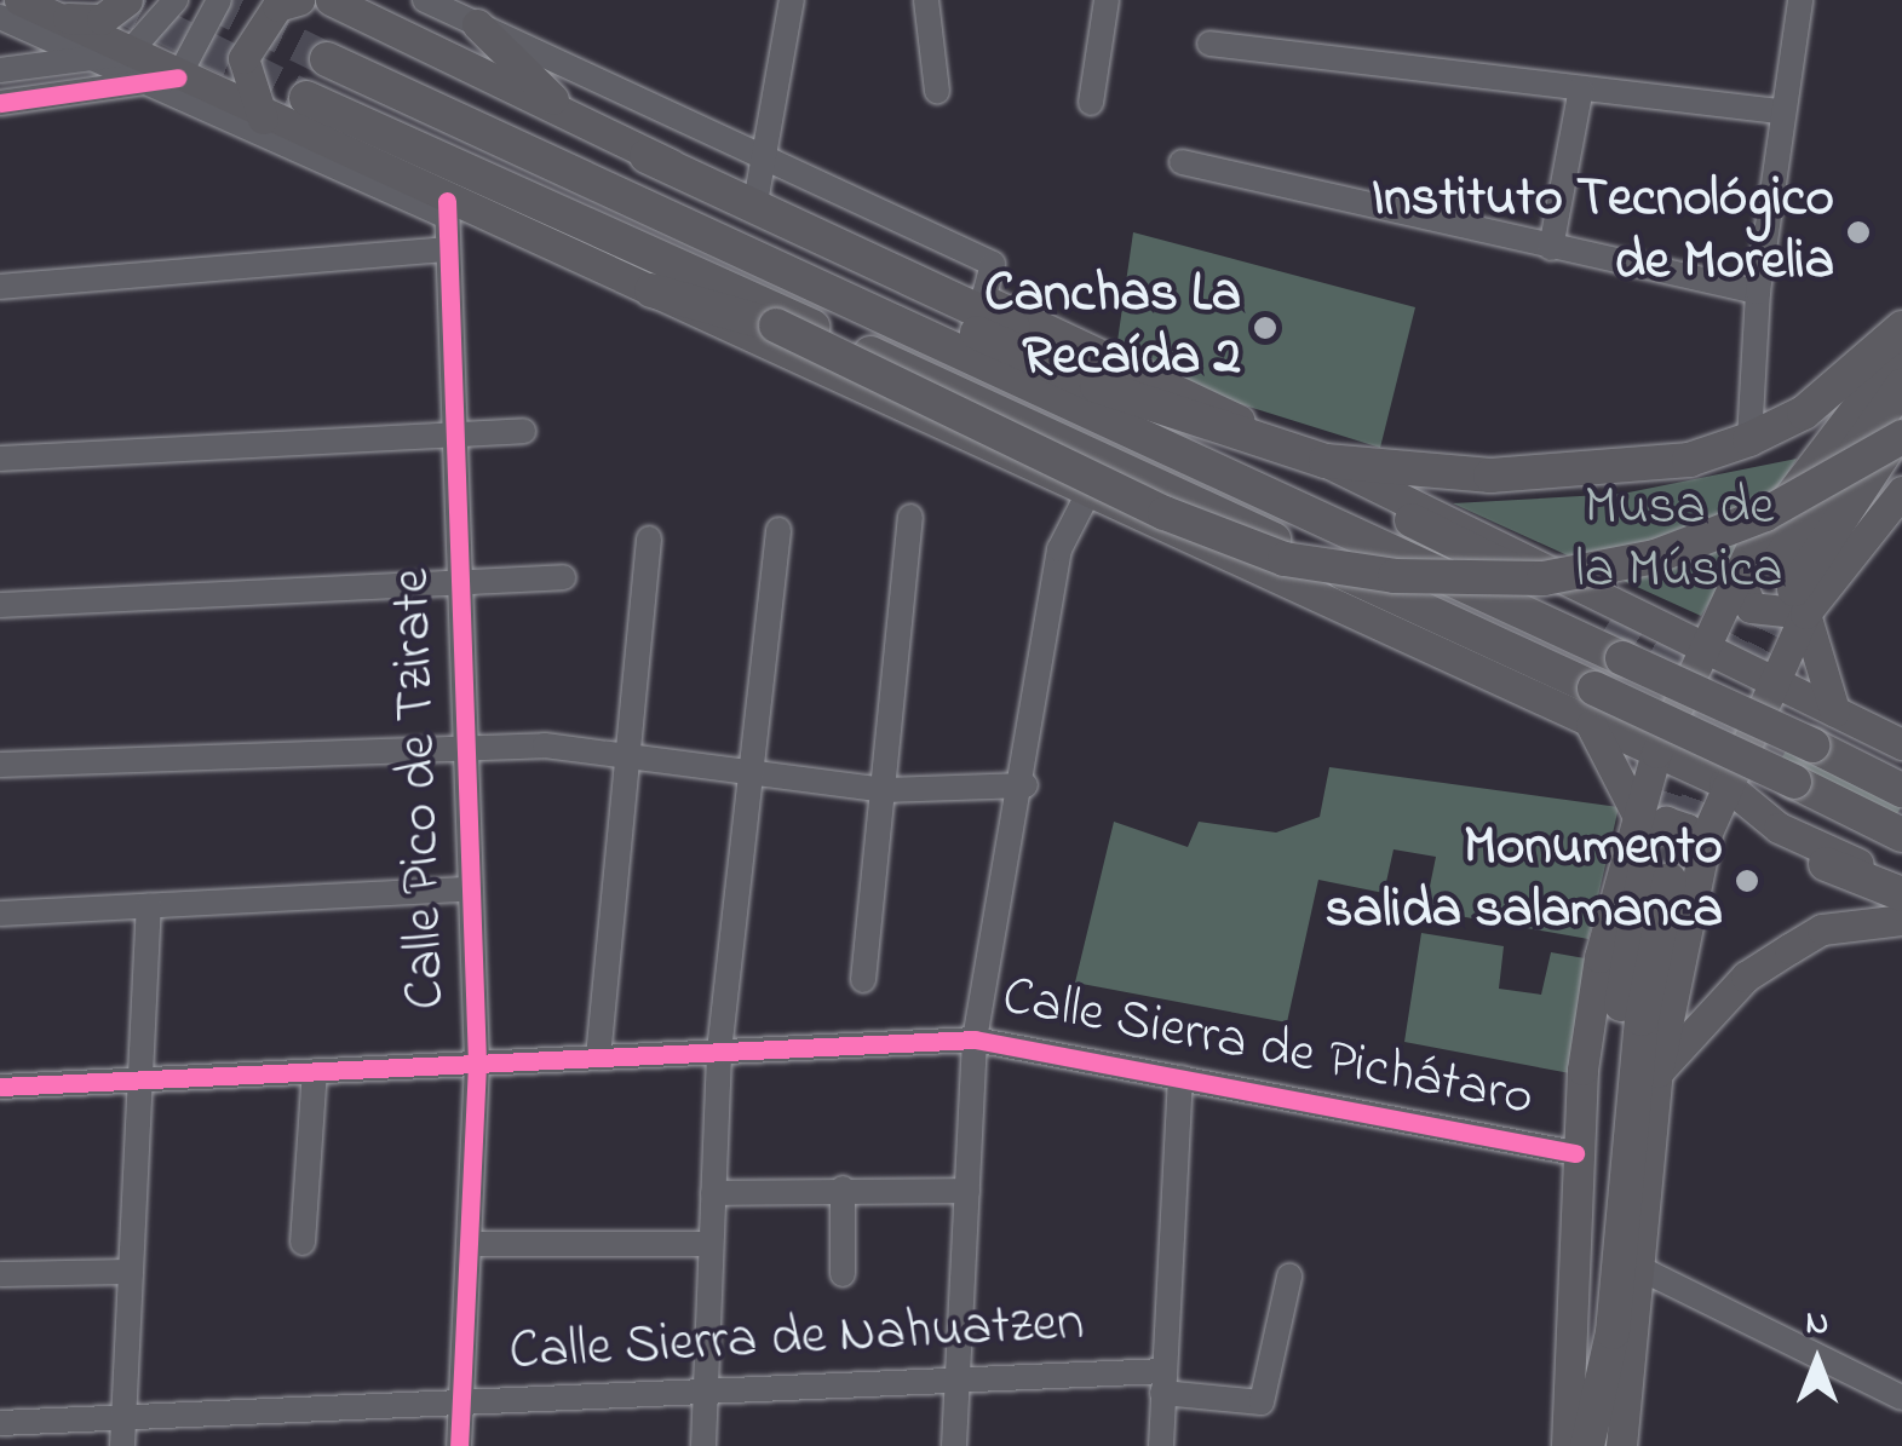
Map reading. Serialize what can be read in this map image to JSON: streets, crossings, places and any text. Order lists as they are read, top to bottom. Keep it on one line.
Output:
{"streets":{"street":["Calle Pico de Tzirate","Calle Sierra de Pichátaro","Calle Sierra de Nahuatzen"]},"crossings":[["Calle Pico de Tzirate","Calle Sierra de Pichátaro"],["Calle Pico de Tzirate","Calle Sierra de Nahuatzen"]],"parks":["Musa de la Música"],"places":["Instituto Tecnológico de Morelia","Canchas La Recaída 2","Monumento salida salamanca"],"north":"top"}
